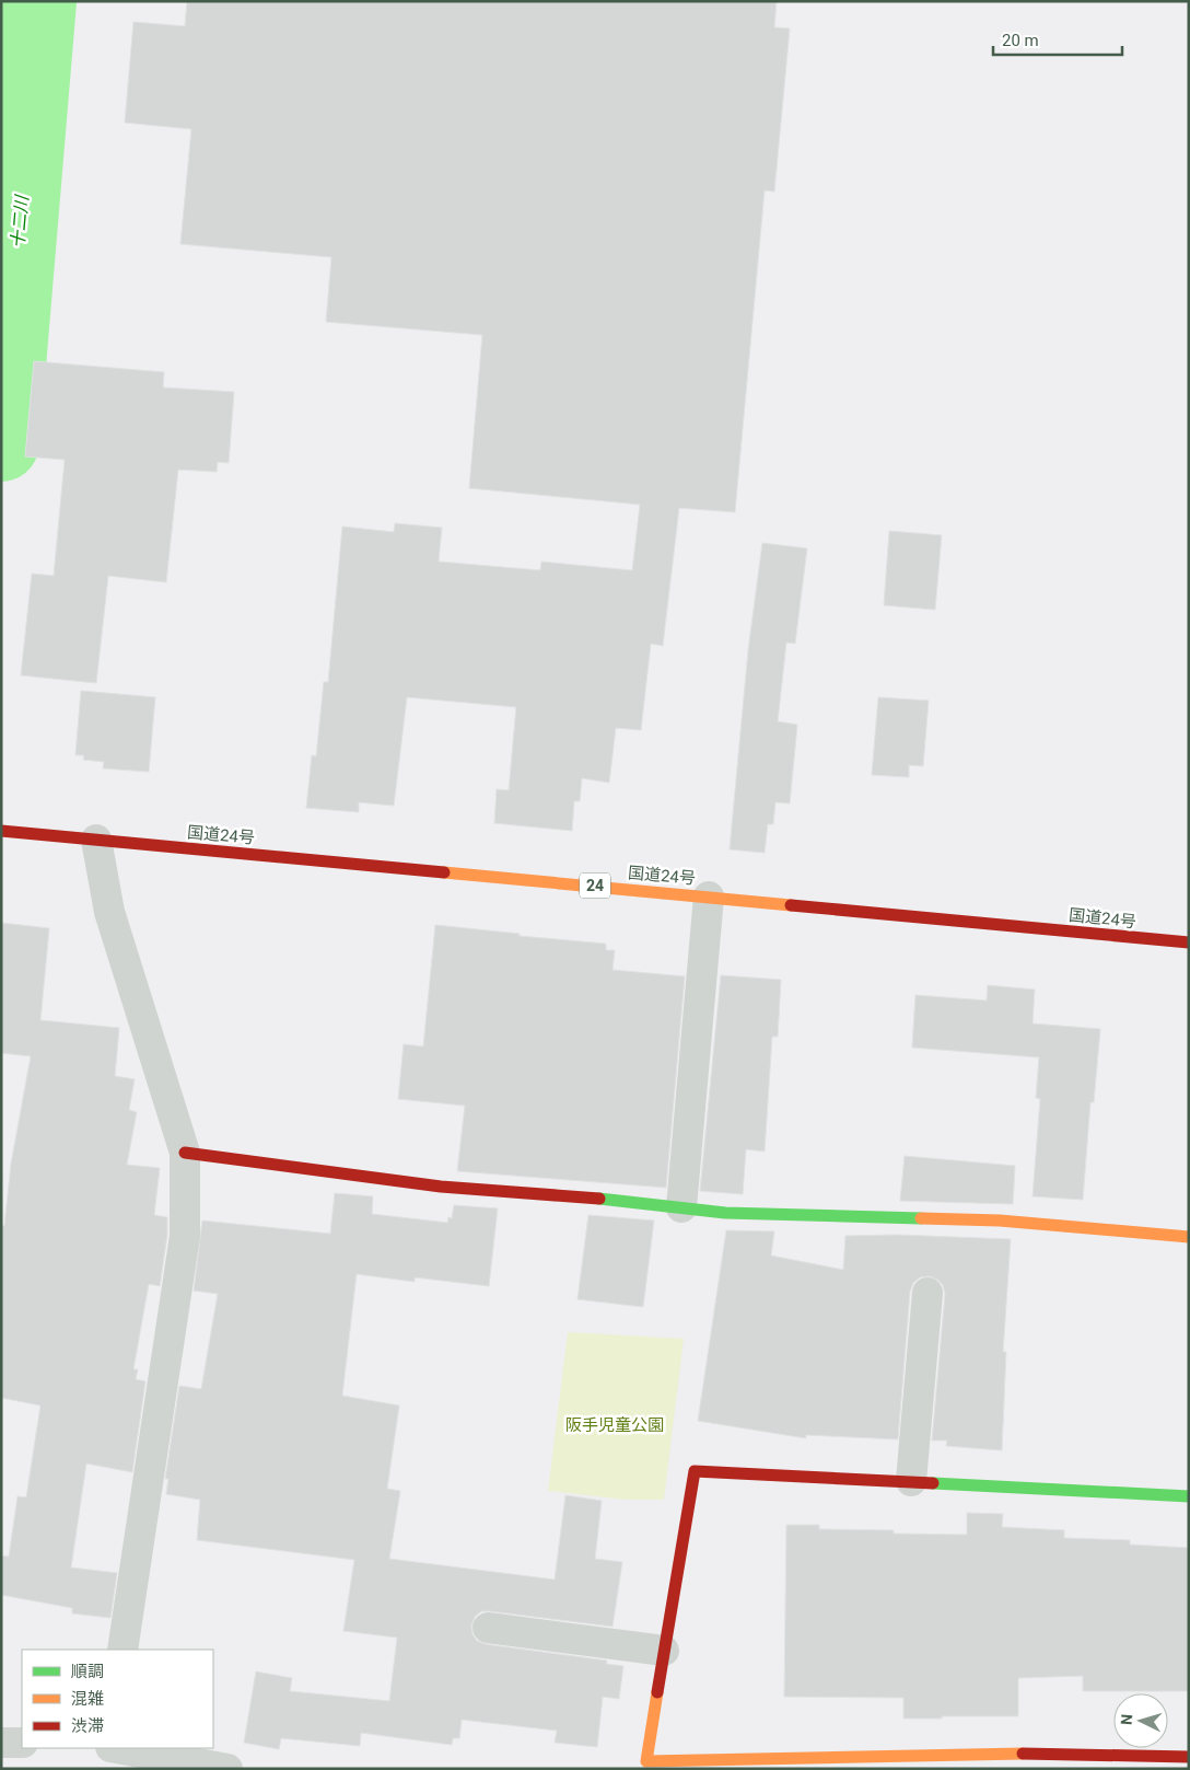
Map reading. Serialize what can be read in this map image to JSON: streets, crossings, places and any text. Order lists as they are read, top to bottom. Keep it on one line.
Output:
{"streets":{"main road":["国道24号","24"]},"water":["十二川"],"parks":["阪手児童公園"],"legend":["順調","混雑","渋滞"],"scale_bar":"20 m","north":"left"}
